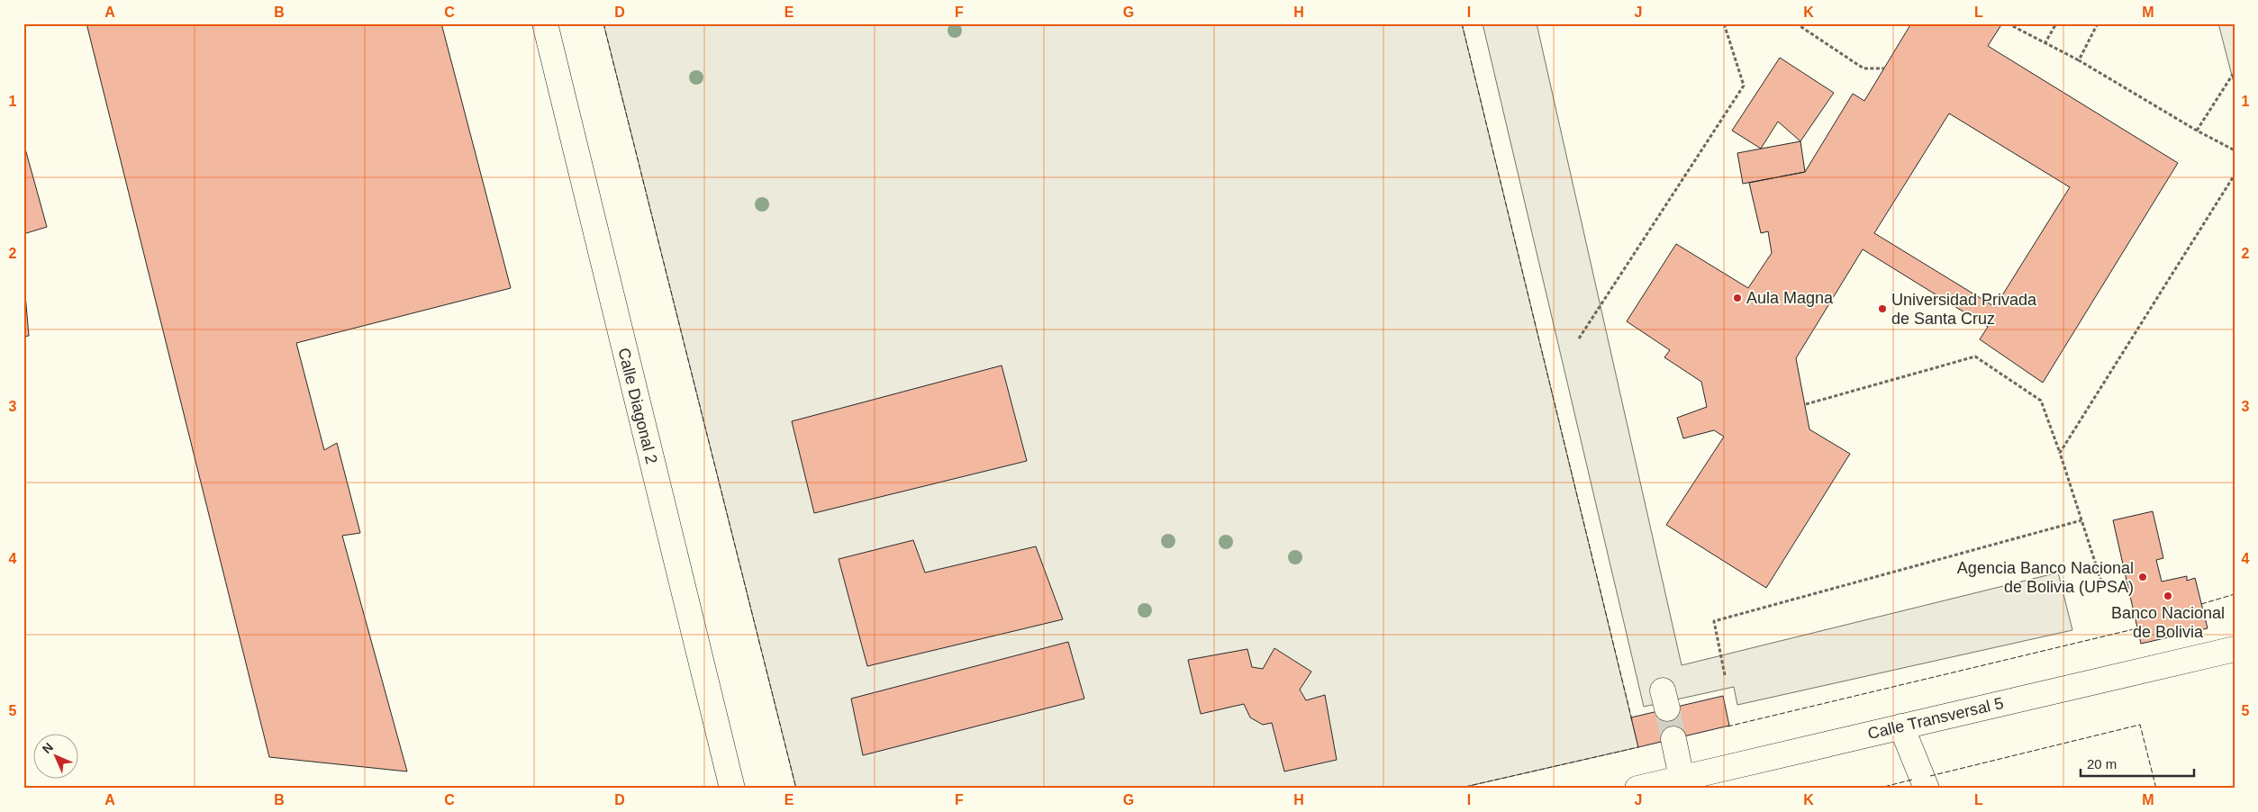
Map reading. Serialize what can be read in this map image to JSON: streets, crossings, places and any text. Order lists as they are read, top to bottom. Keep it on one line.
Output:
{"streets":{"street":["Calle Diagonal 2","Calle Transversal 5"]},"places":["Aula Magna","Universidad Privada de Santa Cruz","Agencia Banco Nacional de Bolivia (UPSA)","Banco Nacional de Bolivia"],"scale_bar":"20 m","north":"top left","grid":{"columns":["A","B","C","D","E","F","G","H","I","J","K","L","M"],"rows":["1","2","3","4","5"]}}
